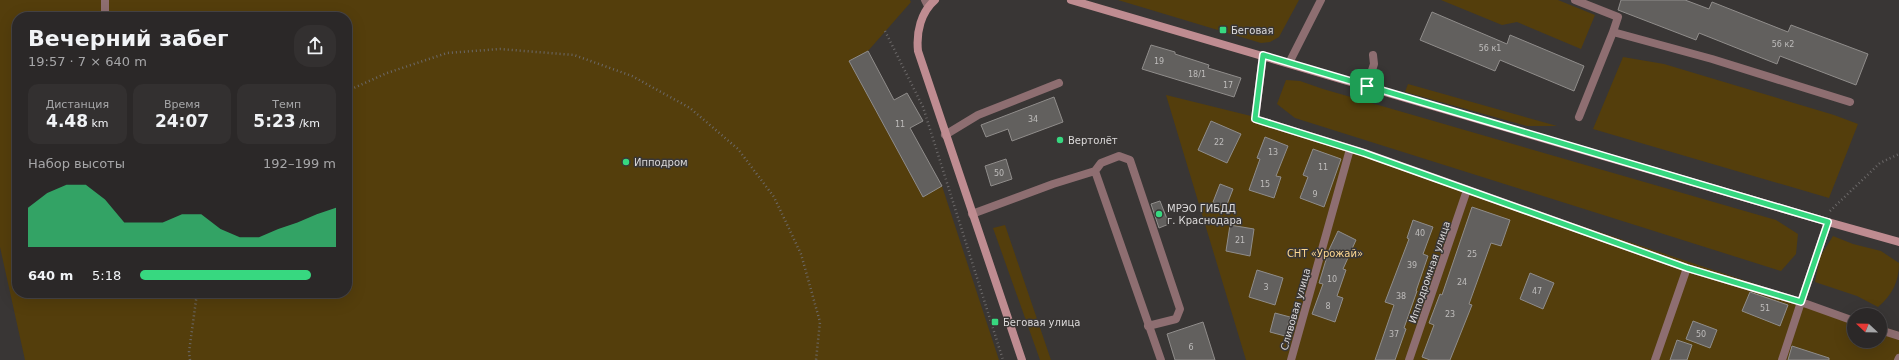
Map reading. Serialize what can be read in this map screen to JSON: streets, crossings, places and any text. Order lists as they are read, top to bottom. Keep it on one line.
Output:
{"streets":{"street":["Ипподромная улица","Сливовая улица"]},"parks":["СНТ «Урожай»"],"places":{"transit":["Беговая","Беговая улица"],"other":["Вертолёт","Ипподром","МРЭО ГИБДД г. Краснодара"]},"house_numbers":["56 к2","56 к1","19","18/1","17","34","11","22","13","11","50","15","9","40","21","25","39","10","24","3","47","38","8","51","23","37","50","6"],"north":"left","page":{"heading":["Вечерний забег","19:57 · 7 × 640 m"],"stats":[["Дистанция","4.48 km"],["Время","24:07"],["Темп","5:23 /km"]],"chart":["Набор высоты","192–199 m"],"list":[{"name":"640 m","note":"5:18"}]}}
